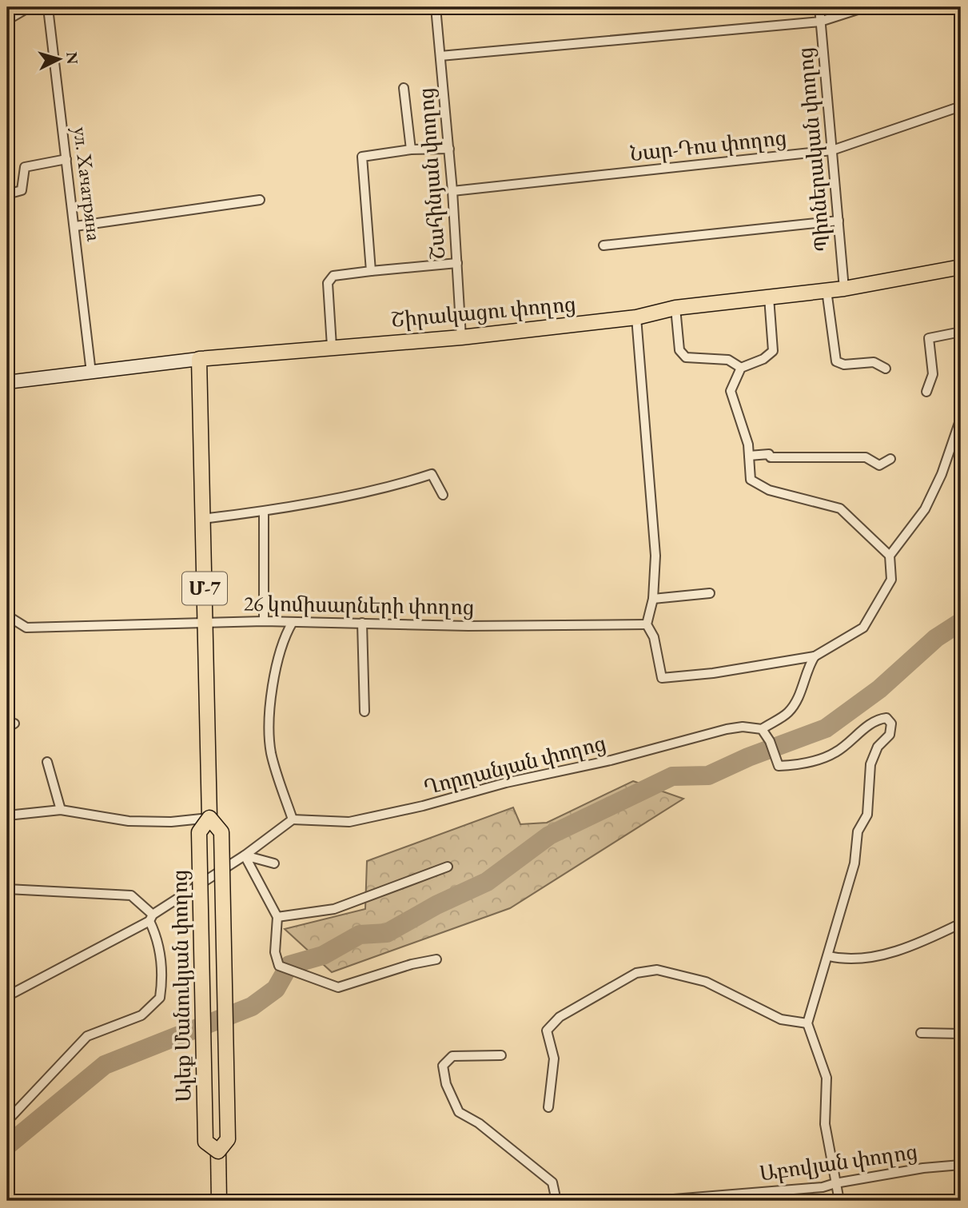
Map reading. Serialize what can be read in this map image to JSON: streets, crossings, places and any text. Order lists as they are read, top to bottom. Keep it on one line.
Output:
{"streets":{"main road":["Շիրակացու փողոց","Մ-7","Ալեք Մանուկյան փողոց"],"street":["Նար-Դոս փողոց","Պիոներական փողոց","Շահինյան փողոց","ул. Хачатряна","26 կոմիսարների փողոց","Ղորղանյան փողոց","Աբովյան փողոց"]},"crossings":[["Նար-Դոս փողոց","Պիոներական փողոց"],["Նար-Դոս փողոց","Շահինյան փողոց"],["Պիոներական փողոց","Շիրակացու փողոց"],["Շահինյան փողոց","Շիրակացու փողոց"],["ул. Хачатряна","Շիրակացու փողոց"],["Շիրակացու փողոց","Ալեք Մանուկյան փողոց"],["26 կոմիսարների փողոց","Ալեք Մանուկյան փողոց"]],"north":"right"}
